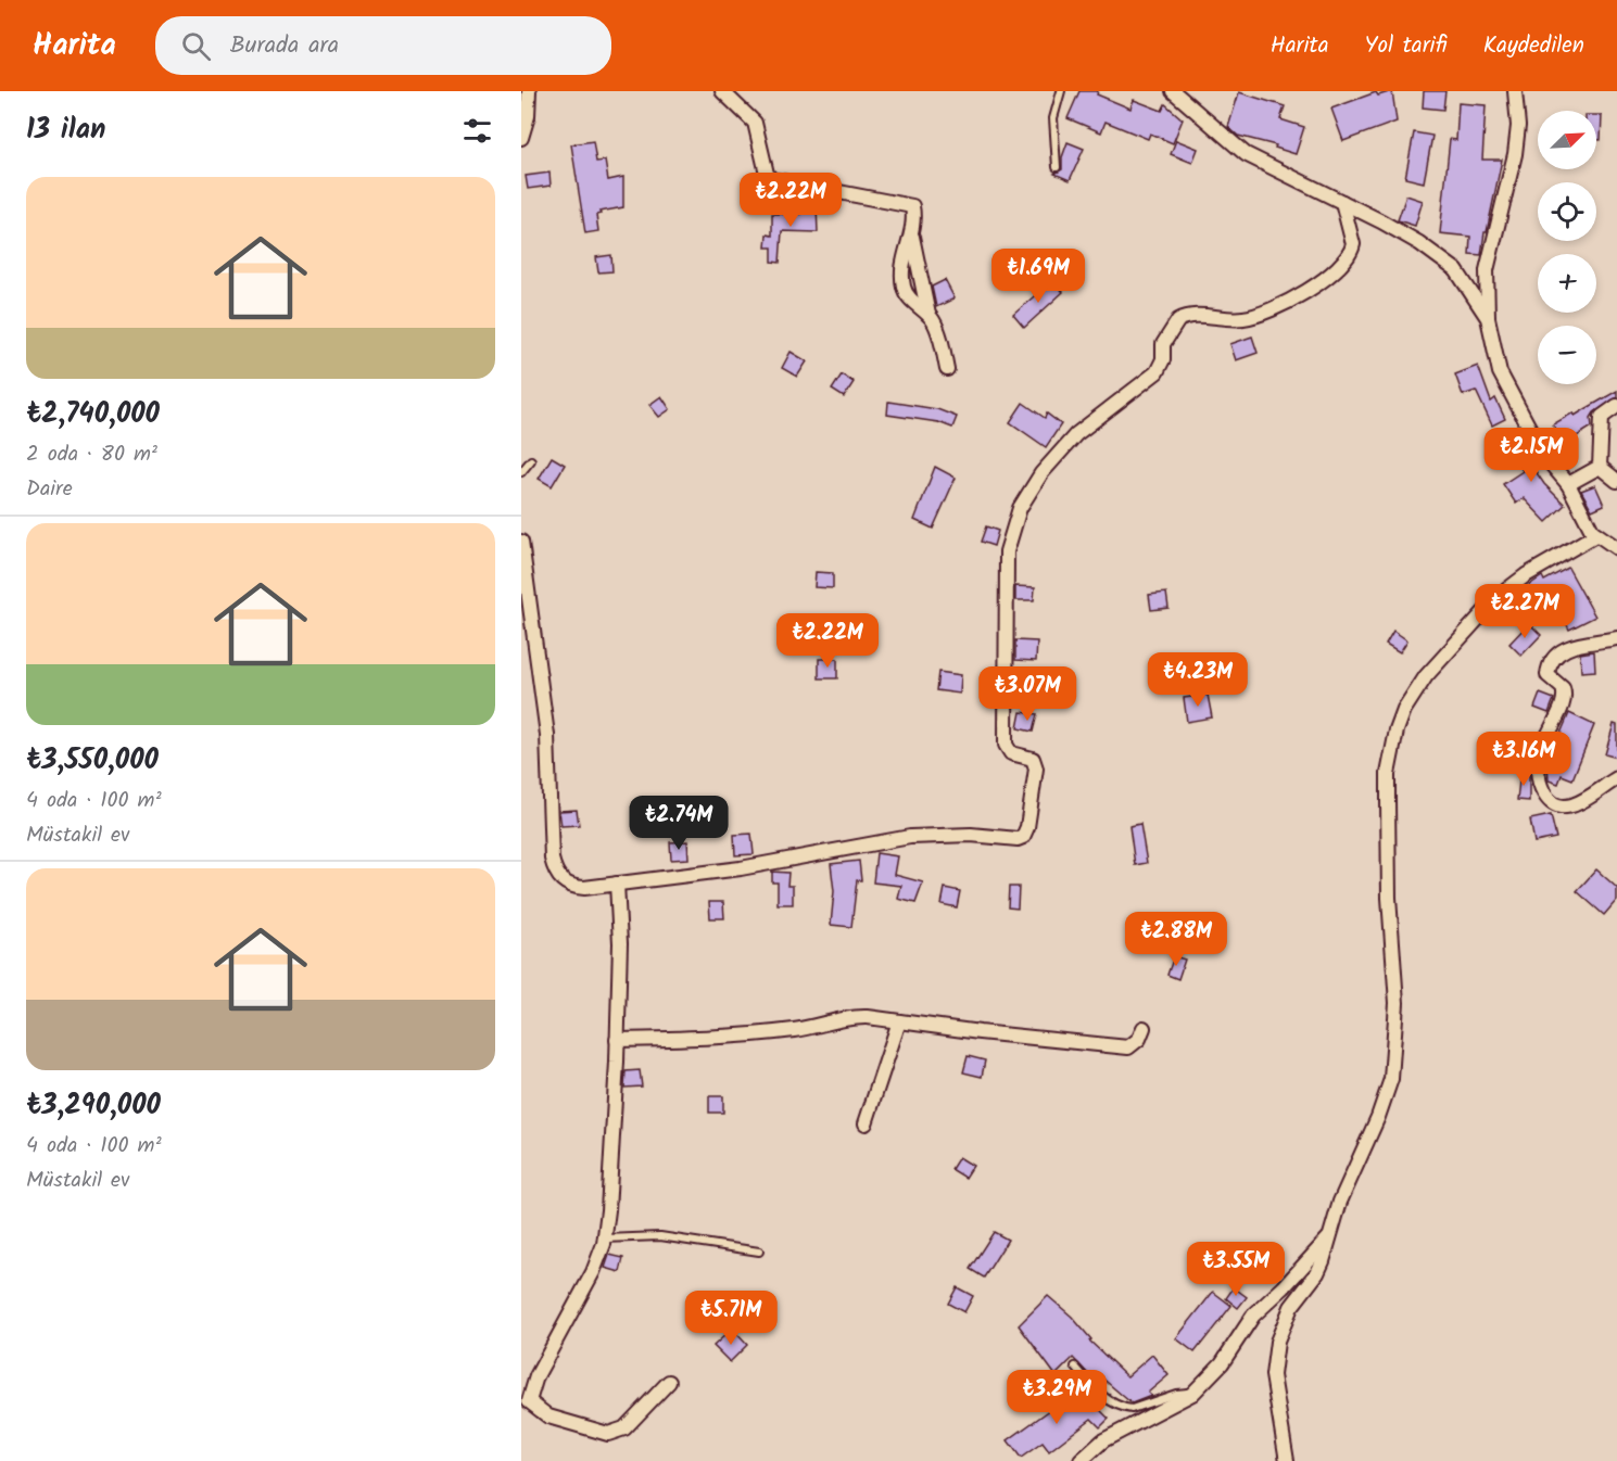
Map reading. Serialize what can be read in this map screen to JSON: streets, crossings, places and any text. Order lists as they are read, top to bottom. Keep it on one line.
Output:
{"north":"top right","page":{"header":"Harita","search":"Burada ara","nav":["Harita","Yol tarifi","Kaydedilen"],"heading":"13 ilan","map_buttons":["+","−"],"list":[{"name":"₺2,740,000","note":"2 oda · 80 m² · Daire"},{"name":"₺3,550,000","note":"4 oda · 100 m² · Müstakil ev"},{"name":"₺3,290,000","note":"4 oda · 100 m² · Müstakil ev"}],"price":["₺2.22M","₺1.69M","₺2.15M","₺2.27M","₺2.22M","₺4.23M","₺3.07M","₺3.16M","₺2.74M","₺2.88M","₺3.55M","₺5.71M","₺3.29M"]}}
